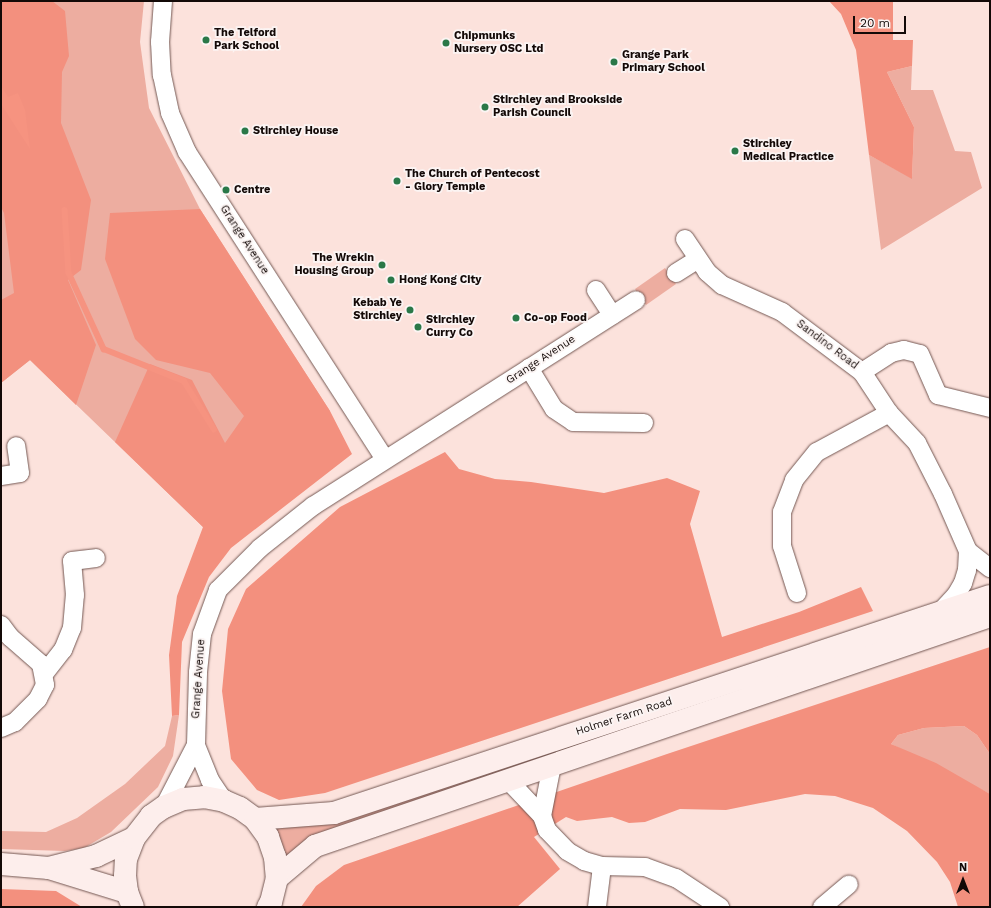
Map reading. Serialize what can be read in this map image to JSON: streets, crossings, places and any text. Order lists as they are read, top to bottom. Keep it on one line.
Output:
{"streets":{"street":["Grange Avenue","Sandino Road","Holmer Farm Road"]},"crossings":[["Sandino Road","Holmer Farm Road"]],"places":["The Telford Park School","Chipmunks Nursery OSC Ltd","Grange Park Primary School","Stirchley and Brookside Parish Council","Stirchley House","Stirchley Medical Practice","The Church of Pentecost - Glory Temple","Centre","The Wrekin Housing Group","Hong Kong City","Kebab Ye Stirchley","Co-op Food","Stirchley Curry Co"],"scale_bar":"20 m","north":"top"}
